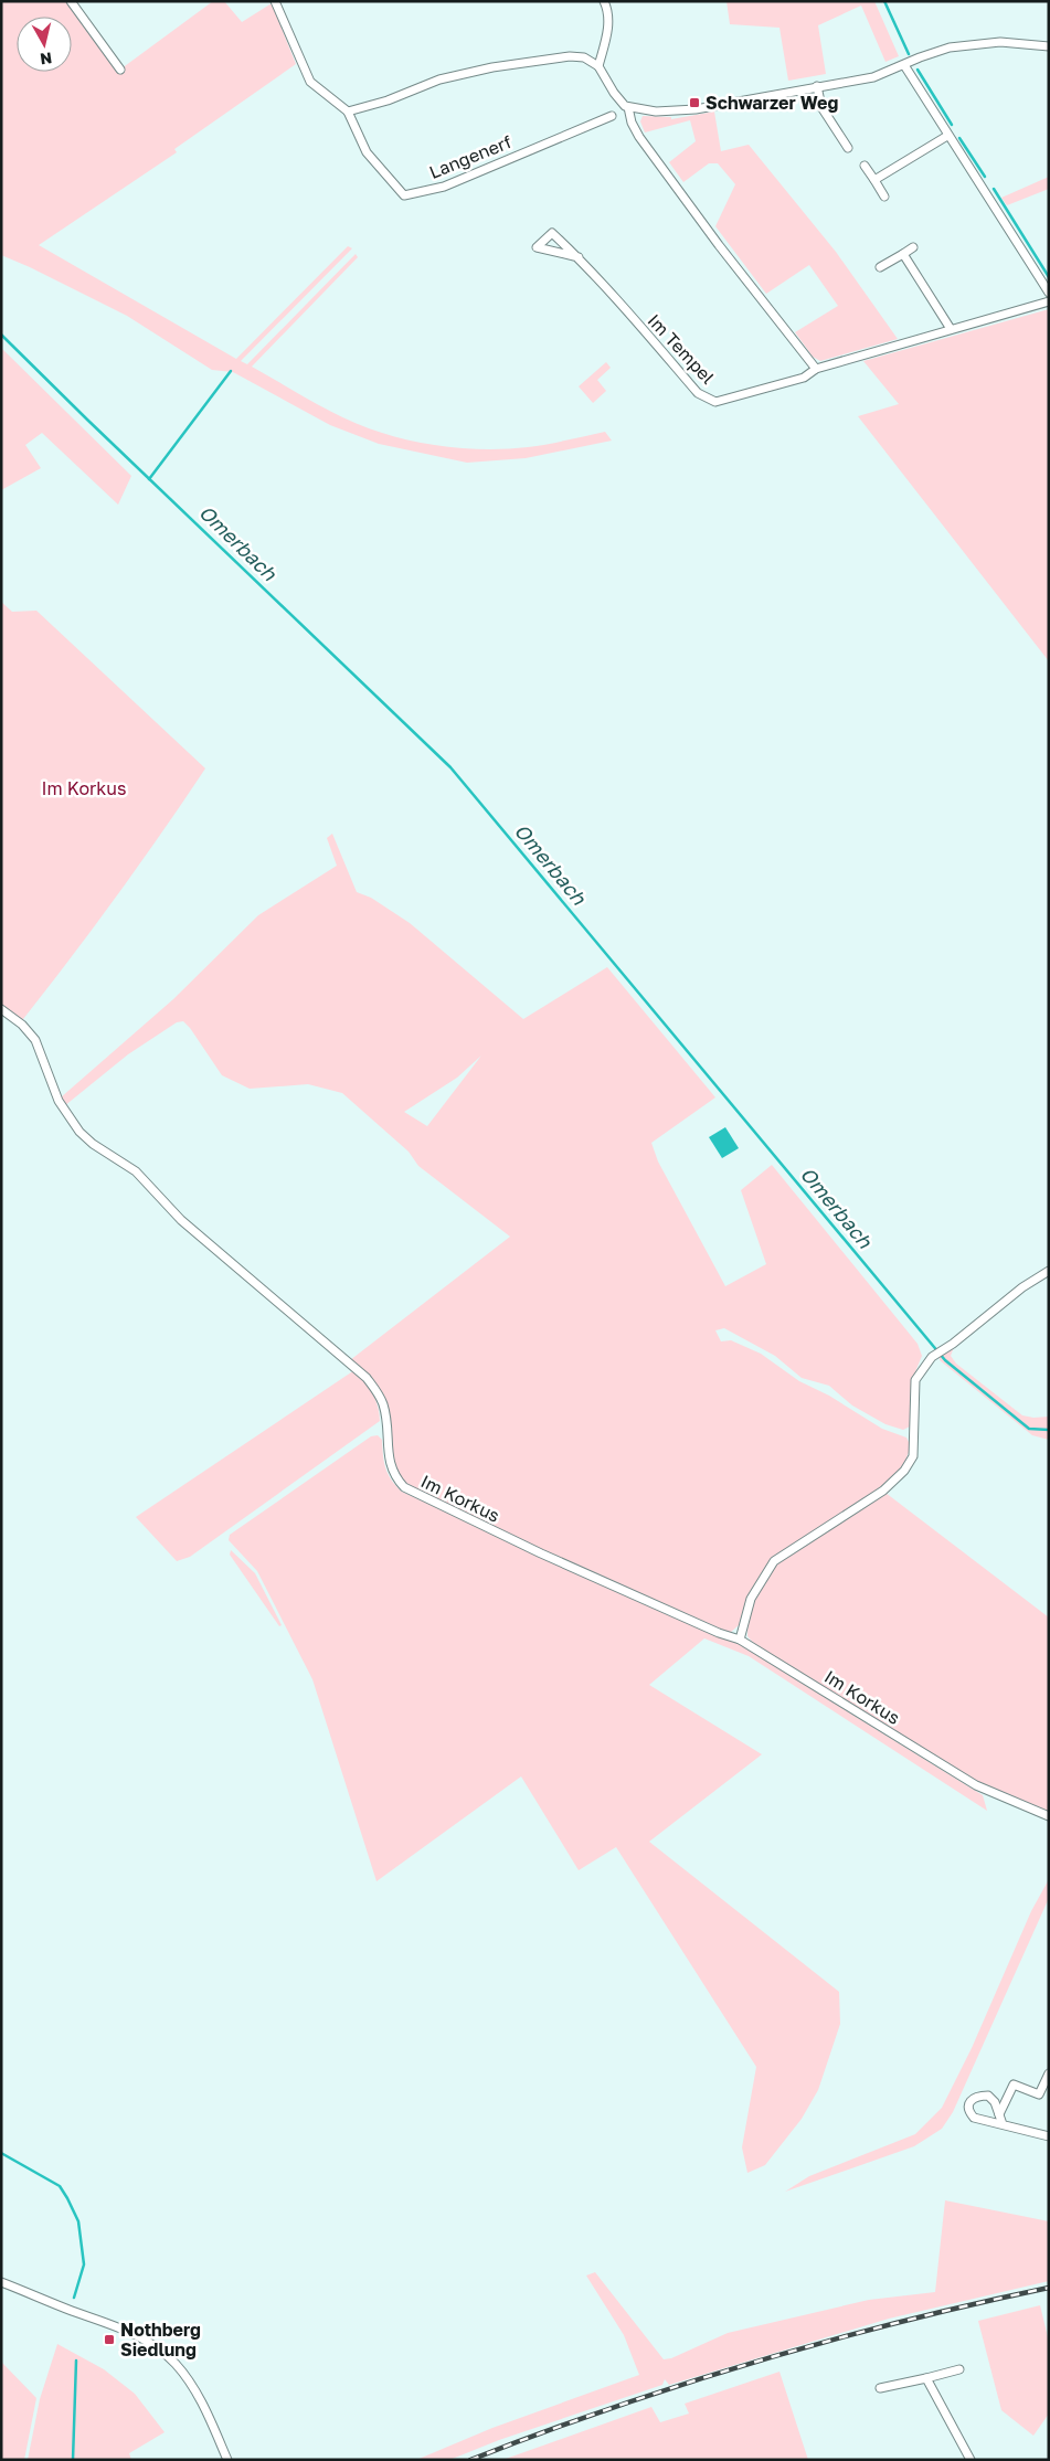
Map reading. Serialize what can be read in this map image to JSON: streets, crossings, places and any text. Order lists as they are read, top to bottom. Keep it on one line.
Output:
{"streets":{"street":["Langenerf","Im Tempel","Im Korkus"]},"water":["Omerbach"],"parks":["Im Korkus"],"places":{"transit":["Schwarzer Weg","Nothberg Siedlung"]},"north":"bottom"}
